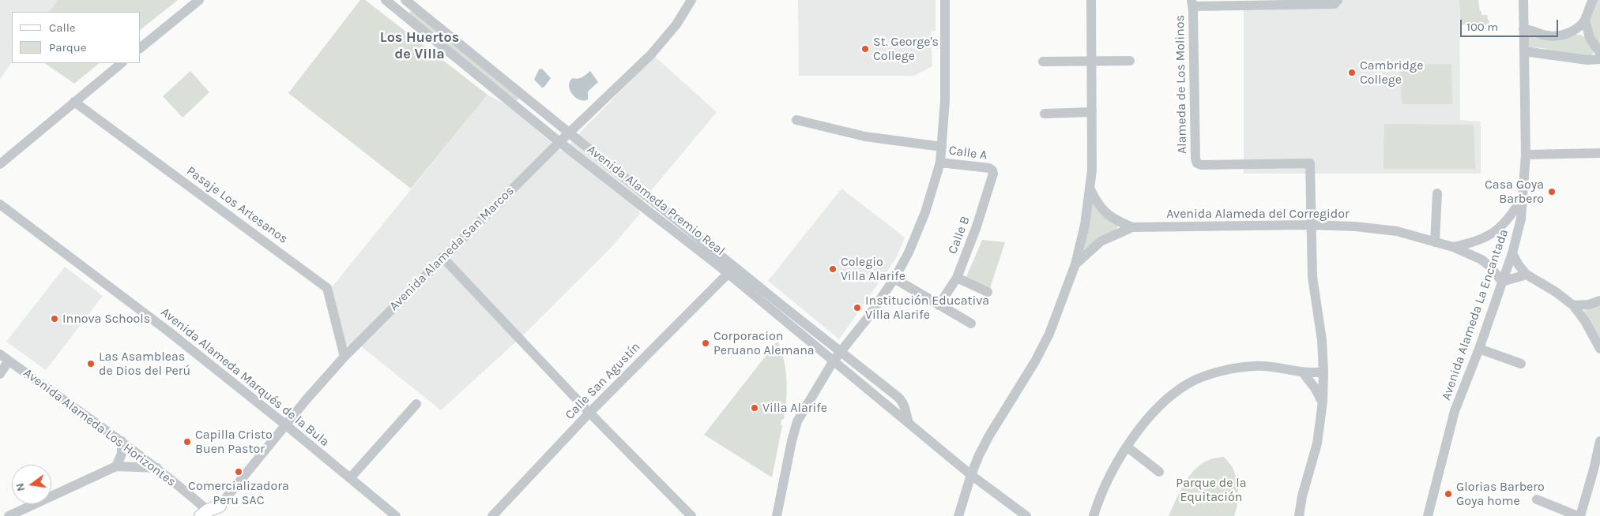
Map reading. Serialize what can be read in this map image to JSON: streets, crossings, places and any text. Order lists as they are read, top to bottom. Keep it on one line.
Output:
{"streets":{"street":["Alameda de Los Molinos","Calle A","Avenida Alameda Premio Real","Pasaje Los Artesanos","Avenida Alameda del Corregidor","Calle B","Avenida Alameda San Marcos","Avenida Alameda La Encantada","Avenida Alameda Marqués de la Bula","Calle San Agustín","Avenida Alameda Los Horizontes"]},"crossings":[["Alameda de Los Molinos","Avenida Alameda del Corregidor"],["Calle A","Calle B"],["Avenida Alameda Premio Real","Avenida Alameda San Marcos"],["Avenida Alameda Premio Real","Calle San Agustín"],["Pasaje Los Artesanos","Avenida Alameda San Marcos"],["Avenida Alameda del Corregidor","Avenida Alameda La Encantada"],["Avenida Alameda San Marcos","Avenida Alameda Marqués de la Bula"],["Avenida Alameda San Marcos","Avenida Alameda Los Horizontes"]],"districts":["Los Huertos de Villa"],"parks":["Parque de la Equitación"],"places":["St. George's College","Cambridge College","Casa Goya Barbero","Colegio Villa Alarife","Institución Educativa Villa Alarife","Innova Schools","Corporacion Peruano Alemana","Las Asambleas de Dios del Perú","Villa Alarife","Capilla Cristo Buen Pastor","Comercializadora Peru SAC","Glorias Barbero Goya home"],"legend":["Calle","Parque"],"scale_bar":"100 m","north":"left"}
